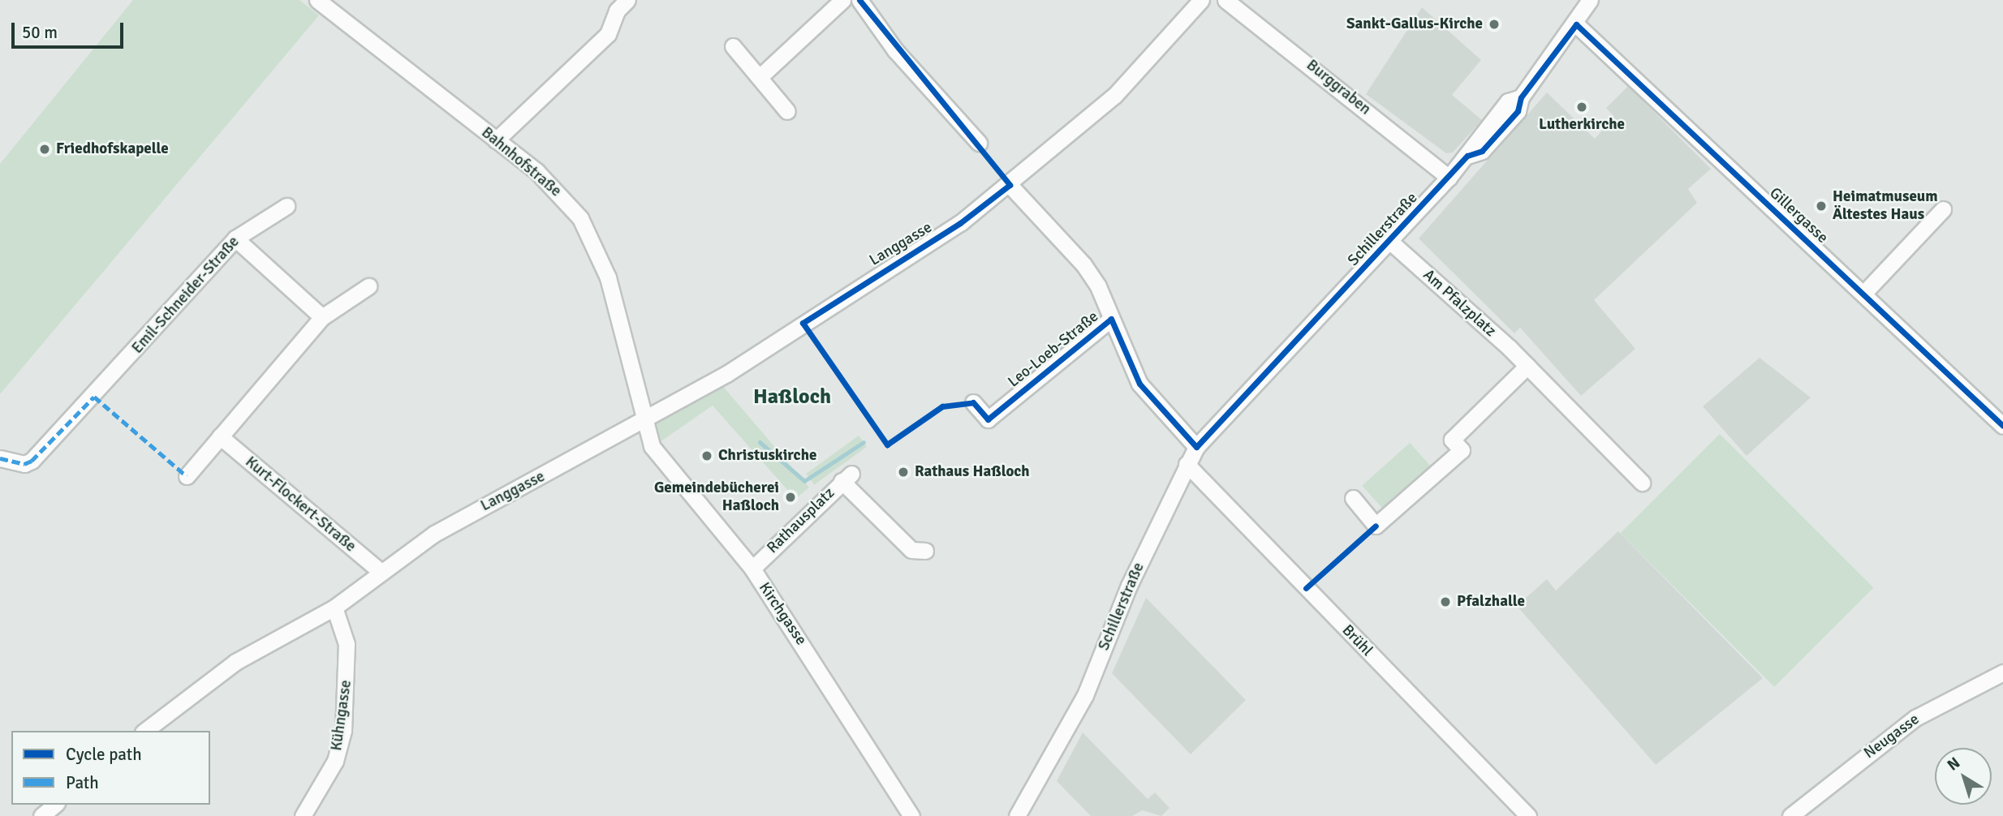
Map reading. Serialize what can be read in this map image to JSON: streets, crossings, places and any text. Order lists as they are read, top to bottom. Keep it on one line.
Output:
{"streets":{"street":["Burggraben","Bahnhofstraße","Gillergasse","Schillerstraße","Langgasse","Emil-Schneider-Straße","Am Pfalzplatz","Leo-Loeb-Straße","Kurt-Flockert-Straße","Rathausplatz","Kirchgasse","Brühl","Kühngasse","Neugasse"]},"crossings":[["Burggraben","Schillerstraße"],["Bahnhofstraße","Langgasse"],["Bahnhofstraße","Kirchgasse"],["Gillergasse","Schillerstraße"],["Schillerstraße","Am Pfalzplatz"],["Schillerstraße","Leo-Loeb-Straße"],["Schillerstraße","Brühl"],["Langgasse","Leo-Loeb-Straße"],["Langgasse","Kurt-Flockert-Straße"],["Langgasse","Kirchgasse"],["Langgasse","Kühngasse"],["Rathausplatz","Kirchgasse"]],"districts":["Haßloch"],"places":["Sankt-Gallus-Kirche","Lutherkirche","Friedhofskapelle","Heimatmuseum Ältestes Haus","Christuskirche","Rathaus Haßloch","Gemeindebücherei Haßloch","Pfalzhalle"],"legend":["Cycle path","Path"],"scale_bar":"50 m","north":"top left"}
